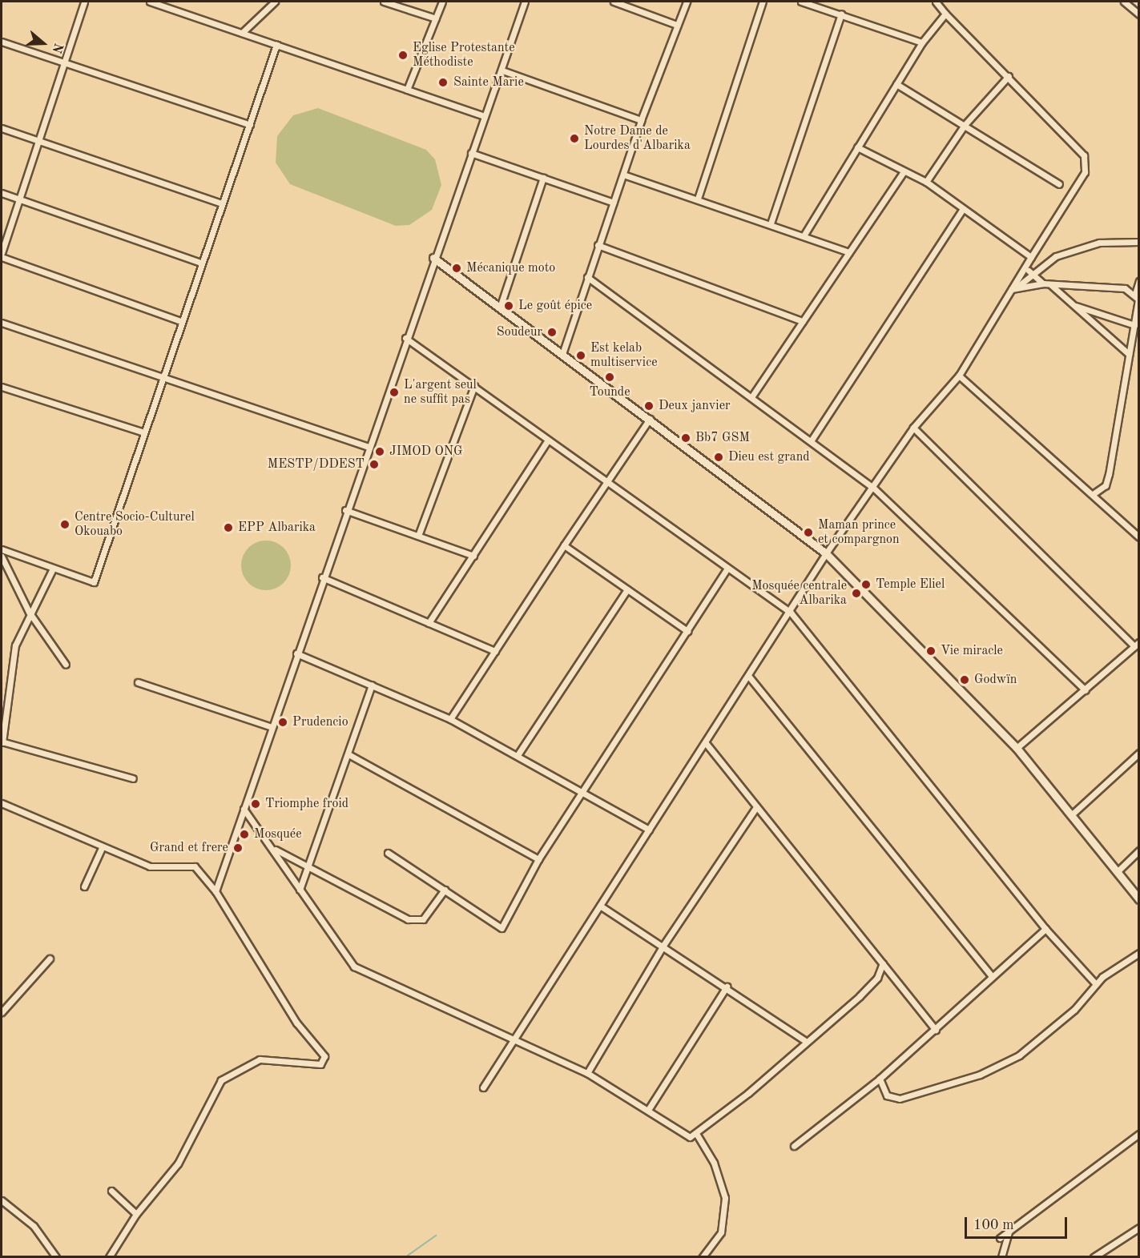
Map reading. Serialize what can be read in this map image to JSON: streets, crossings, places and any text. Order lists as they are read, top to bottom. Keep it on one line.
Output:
{"places":["Eglise Protestante Méthodiste","Sainte Marie","Notre Dame de Lourdes d'Albarika","Mécanique moto","Le goût épice","Soudeur","Est kelab multiservice","Tounde","L'argent seul ne suffit pas","Deux janvier","Bb7 GSM","JIMOD ONG","Dieu est grand","MESTP/DDEST","Centre Socio-Culturel Okouabo","EPP Albarika","Maman prince et compargnon","Temple Eliel","Mosquée centrale Albarika","Vie miracle","Godwïn","Prudencio","Triomphe froid","Mosquée","Grand et frere"],"scale_bar":"100 m","north":"right"}
